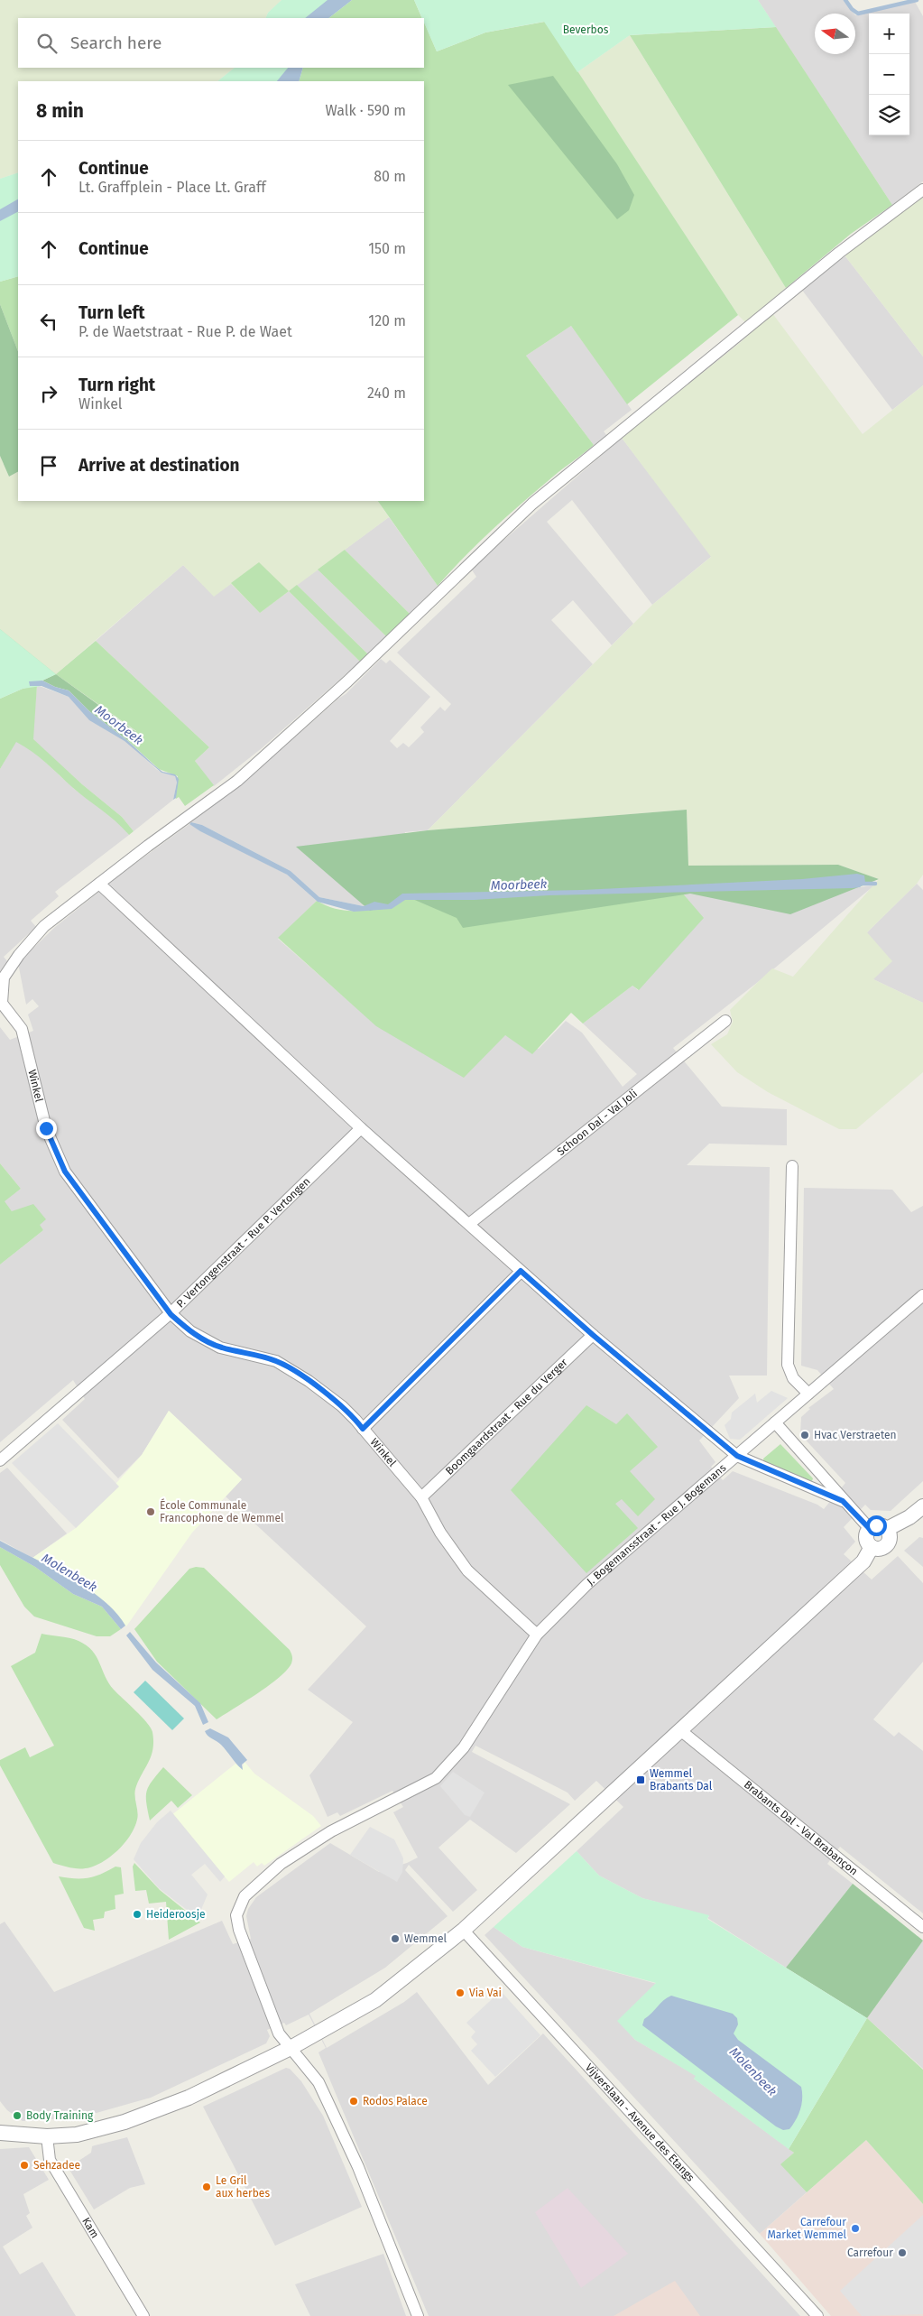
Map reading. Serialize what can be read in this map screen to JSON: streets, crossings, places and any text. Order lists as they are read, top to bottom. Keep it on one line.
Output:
{"streets":{"street":["Winkel","Schoon Dal - Val Joli","P. Vertongenstraat - Rue P. Vertongen","Boomgaardstraat - Rue du Verger","J. Bogemansstraat - Rue J. Bogemans","Brabants Dal - Val Brabançon","Vijverslaan - Avenue des Etangs","Kam"]},"crossings":[["Winkel","P. Vertongenstraat - Rue P. Vertongen"],["Winkel","Boomgaardstraat - Rue du Verger"],["Winkel","J. Bogemansstraat - Rue J. Bogemans"]],"water":["Moorbeek","Molenbeek"],"parks":["Beverbos"],"places":{"other":["Hvac Verstraeten","École Communale Francophone de Wemmel","Heideroosje","Wemmel","Via Vai","Rodos Palace","Body Training","Sehzadee","Le Gril aux herbes","Carrefour Market Wemmel","Carrefour"],"transit":["Wemmel Brabants Dal"]},"north":"left","page":{"map_buttons":["+","−"],"search":"Search here","heading":["8 min","Walk · 590 m"],"list":[["Continue","Lt. Graffplein - Place Lt. Graff","80 m"],["Continue","150 m"],["Turn left","P. de Waetstraat - Rue P. de Waet","120 m"],["Turn right","Winkel","240 m"],"Arrive at destination"]}}
